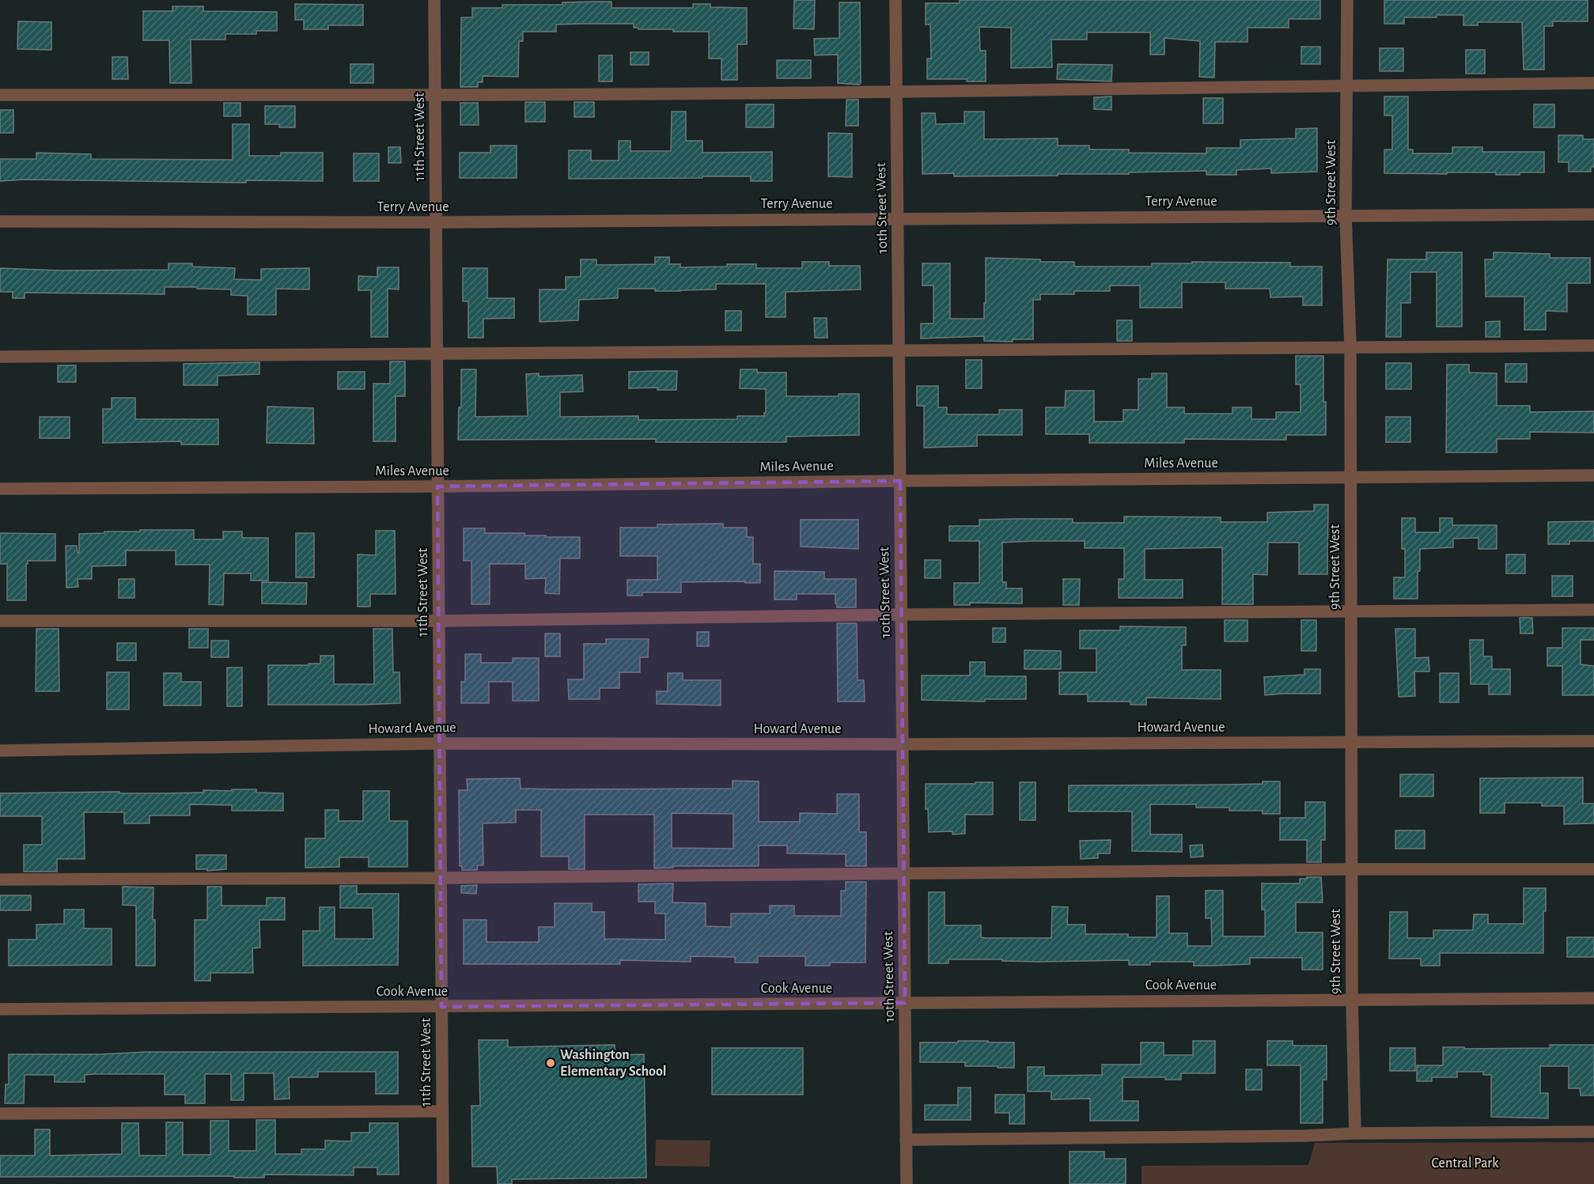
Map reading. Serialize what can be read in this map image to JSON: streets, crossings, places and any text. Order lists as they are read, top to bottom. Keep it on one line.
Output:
{"streets":{"street":["11th Street West","9th Street West","Terry Avenue","10th Street West","Miles Avenue","Howard Avenue","Cook Avenue"]},"crossings":[["11th Street West","Terry Avenue"],["11th Street West","Miles Avenue"],["11th Street West","Howard Avenue"],["11th Street West","Cook Avenue"],["9th Street West","Terry Avenue"],["9th Street West","Miles Avenue"],["9th Street West","Howard Avenue"],["9th Street West","Cook Avenue"],["Terry Avenue","10th Street West"],["10th Street West","Miles Avenue"],["10th Street West","Howard Avenue"],["10th Street West","Cook Avenue"]],"parks":["Central Park"],"places":["Washington Elementary School"]}
